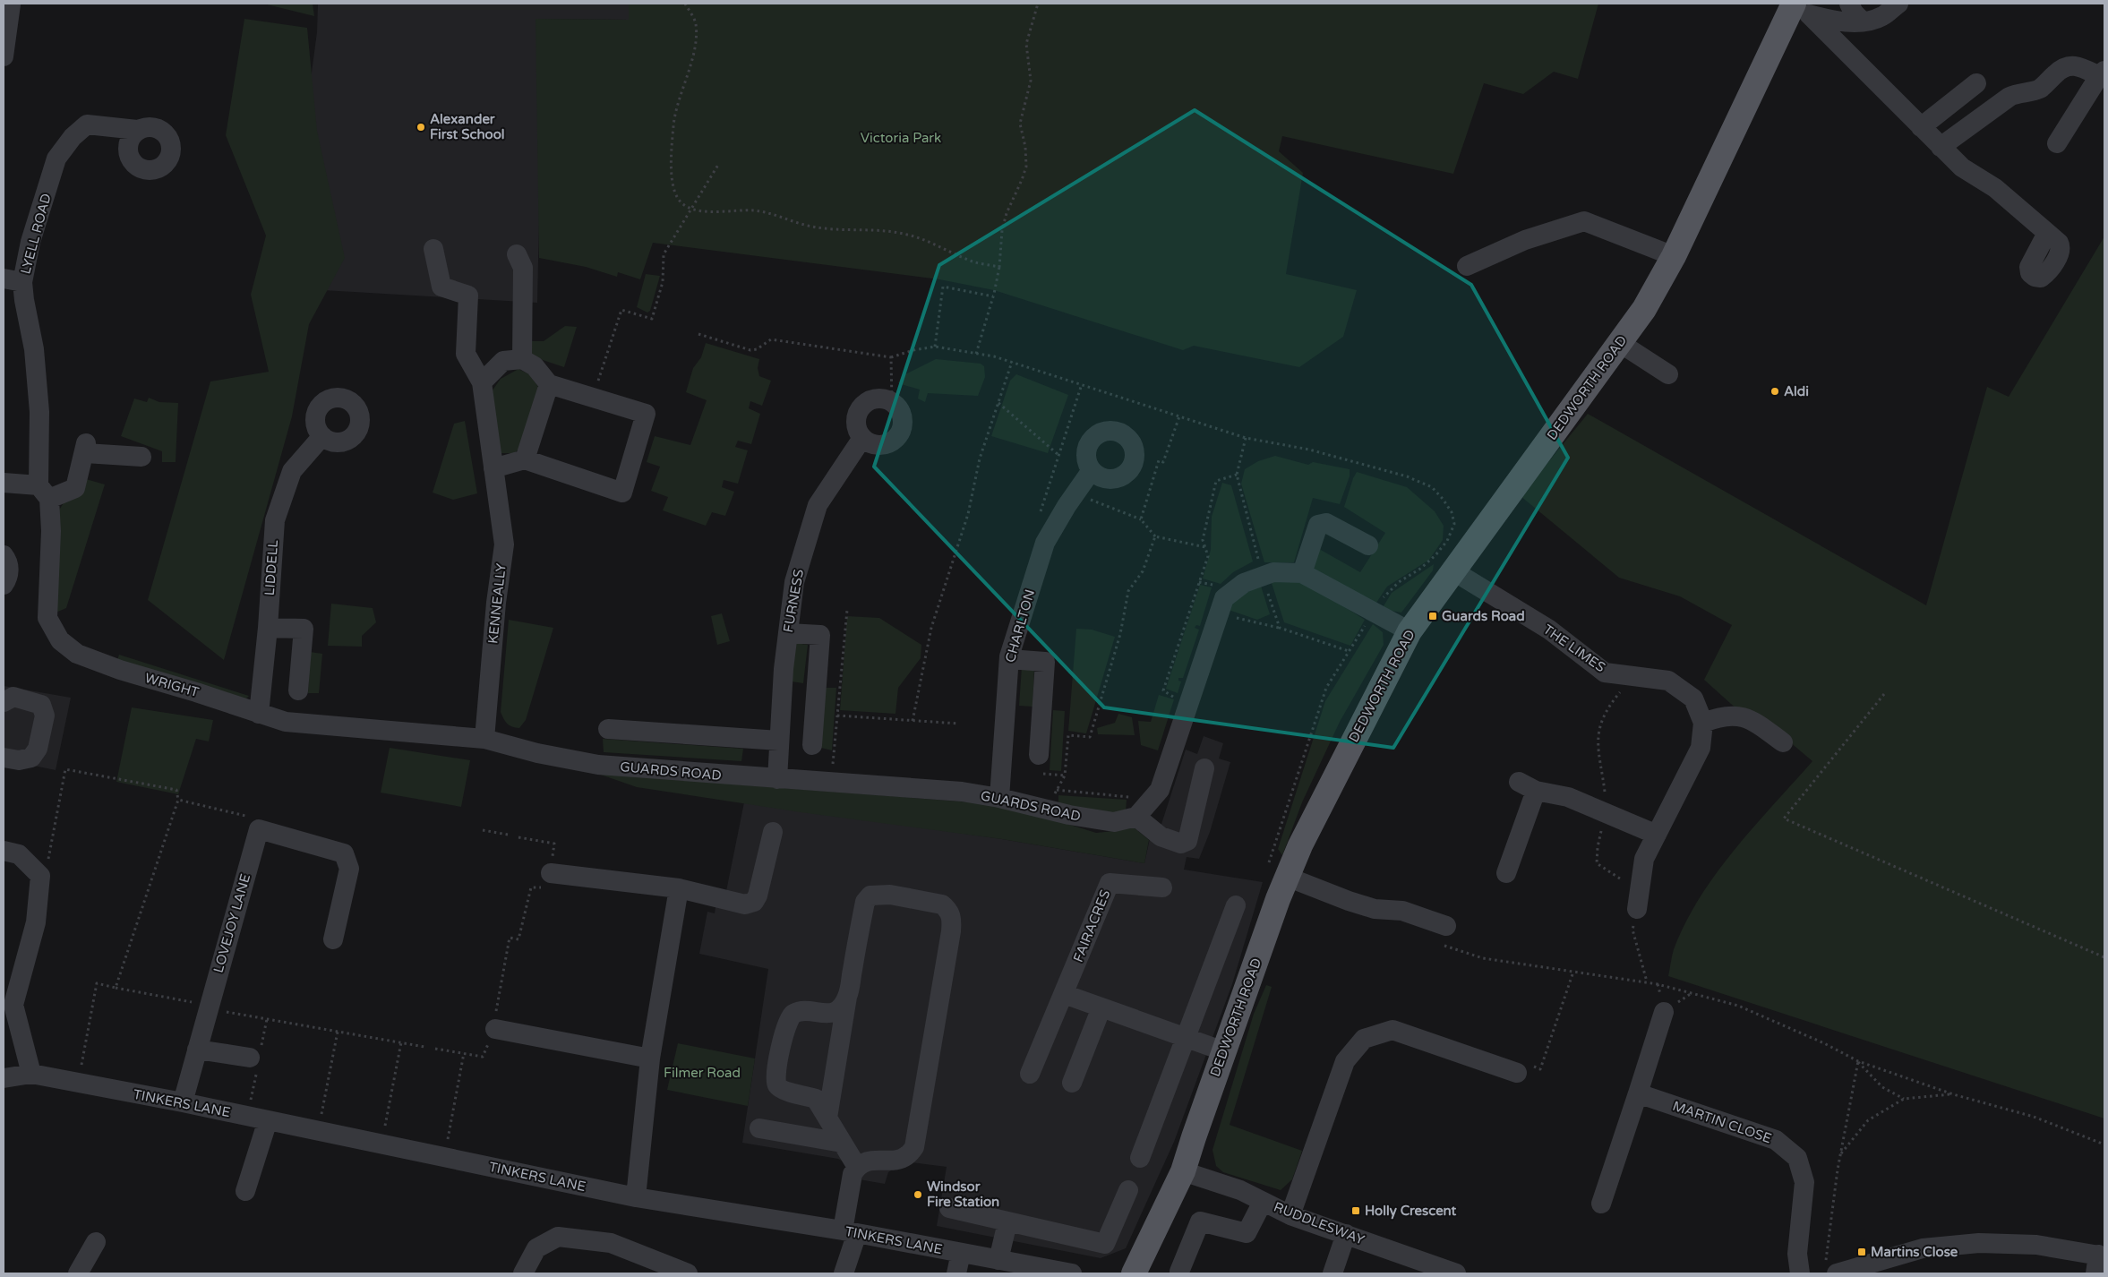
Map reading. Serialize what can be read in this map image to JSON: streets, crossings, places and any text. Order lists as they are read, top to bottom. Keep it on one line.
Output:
{"streets":{"main road":["DEDWORTH ROAD"],"street":["LYELL ROAD","LIDDELL","FURNESS","KENNEALLY","CHARLTON","THE LIMES","WRIGHT","GUARDS ROAD","LOVEJOY LANE","FAIRACRES","TINKERS LANE","MARTIN CLOSE","RUDDLESWAY"]},"crossings":[["LYELL ROAD","WRIGHT"],["DEDWORTH ROAD","THE LIMES"],["DEDWORTH ROAD","RUDDLESWAY"],["LIDDELL","WRIGHT"],["FURNESS","GUARDS ROAD"],["KENNEALLY","WRIGHT"],["KENNEALLY","GUARDS ROAD"],["CHARLTON","GUARDS ROAD"],["WRIGHT","GUARDS ROAD"],["LOVEJOY LANE","TINKERS LANE"]],"parks":["Victoria Park","Filmer Road"],"places":{"other":["Alexander First School","Aldi","Windsor Fire Station"],"transit":["Guards Road","Holly Crescent","Martins Close"]}}
